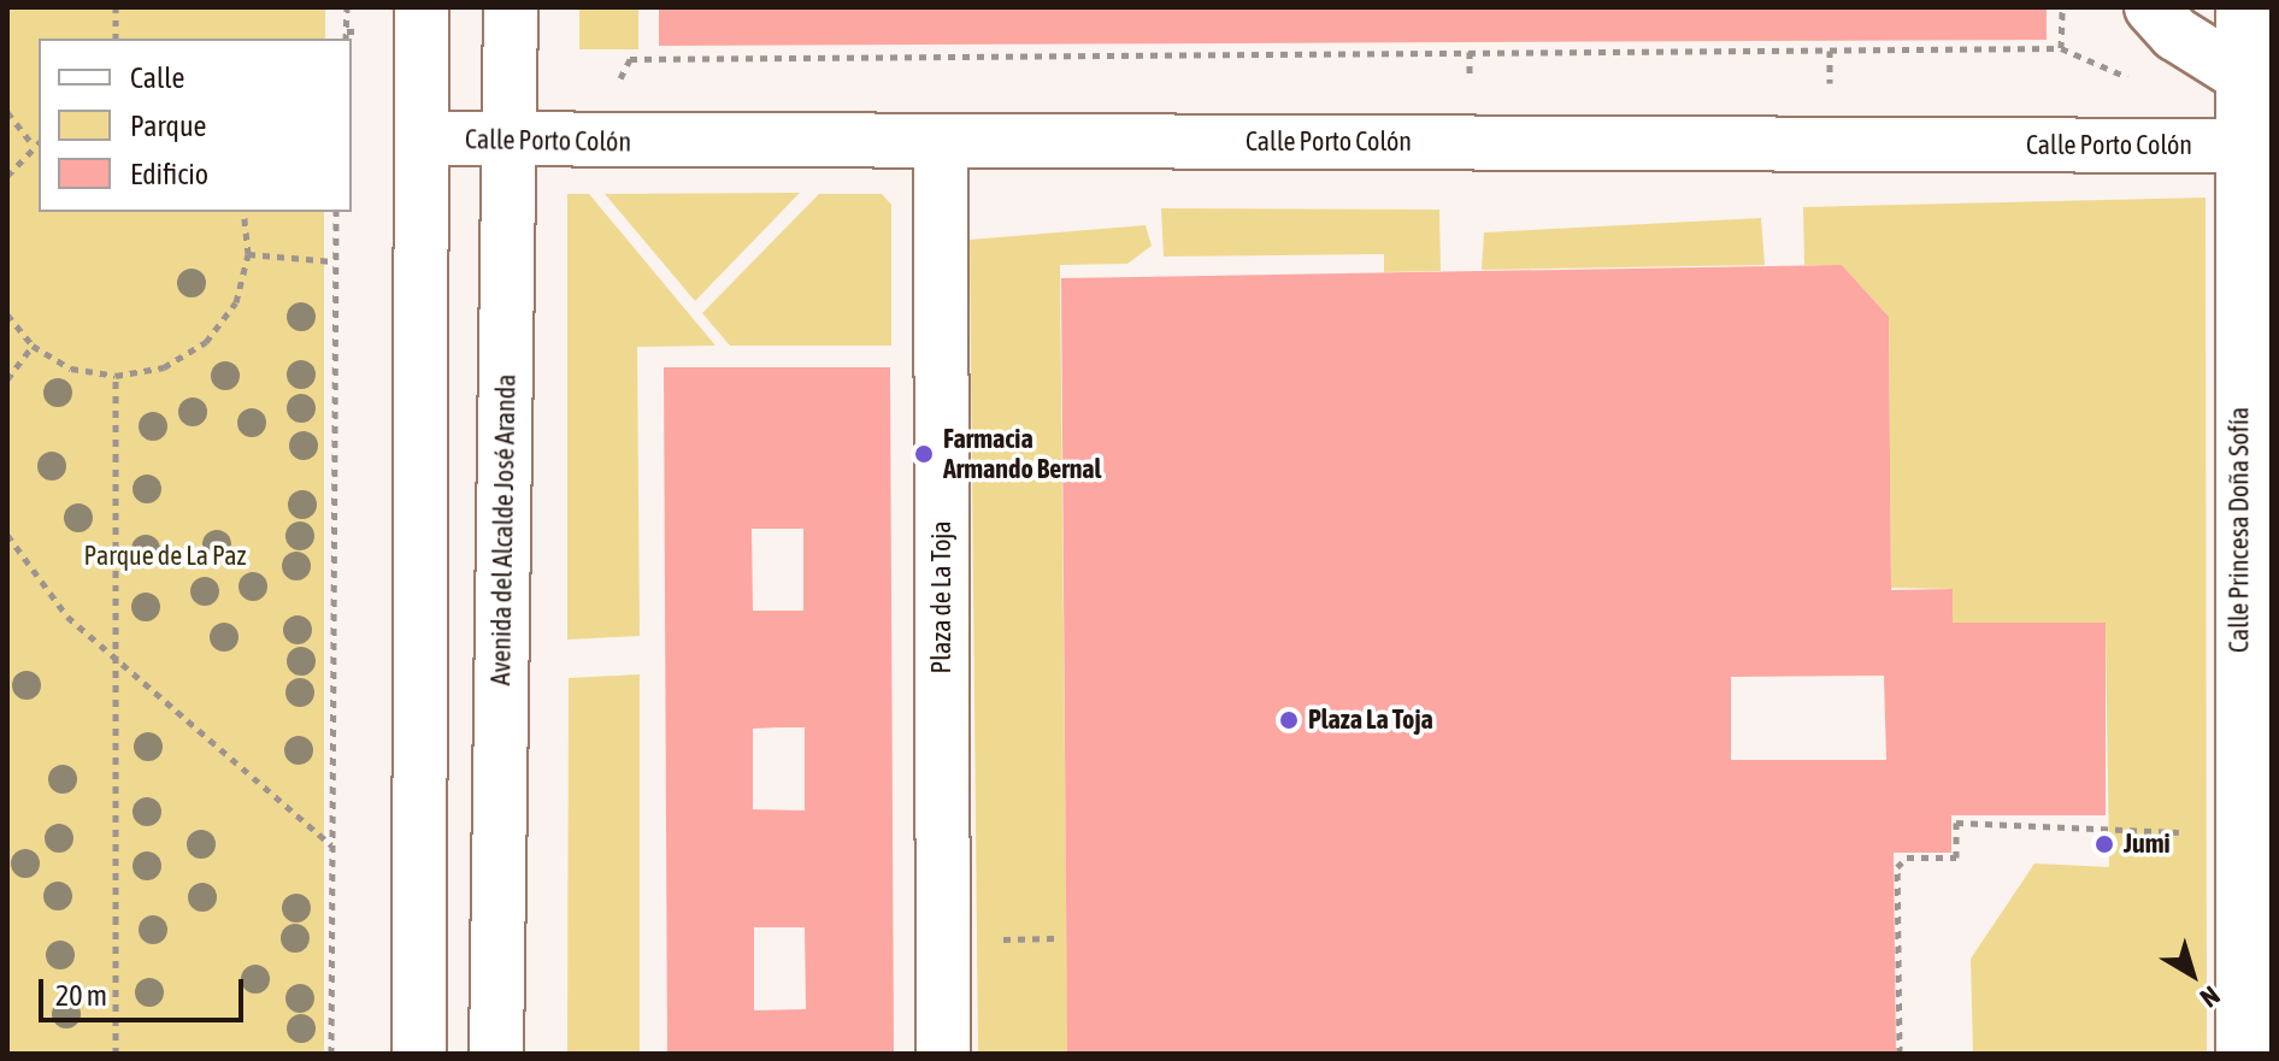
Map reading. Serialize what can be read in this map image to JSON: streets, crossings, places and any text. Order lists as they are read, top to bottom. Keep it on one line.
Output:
{"streets":{"street":["Calle Porto Colón","Avenida del Alcalde José Aranda","Calle Princesa Doña Sofía","Plaza de La Toja"]},"crossings":[["Calle Porto Colón","Avenida del Alcalde José Aranda"],["Calle Porto Colón","Calle Princesa Doña Sofía"],["Calle Porto Colón","Plaza de La Toja"]],"parks":["Parque de La Paz"],"places":["Farmacia Armando Bernal","Plaza La Toja","Jumi"],"legend":["Calle","Parque","Edificio"],"scale_bar":"20 m","north":"bottom right"}
